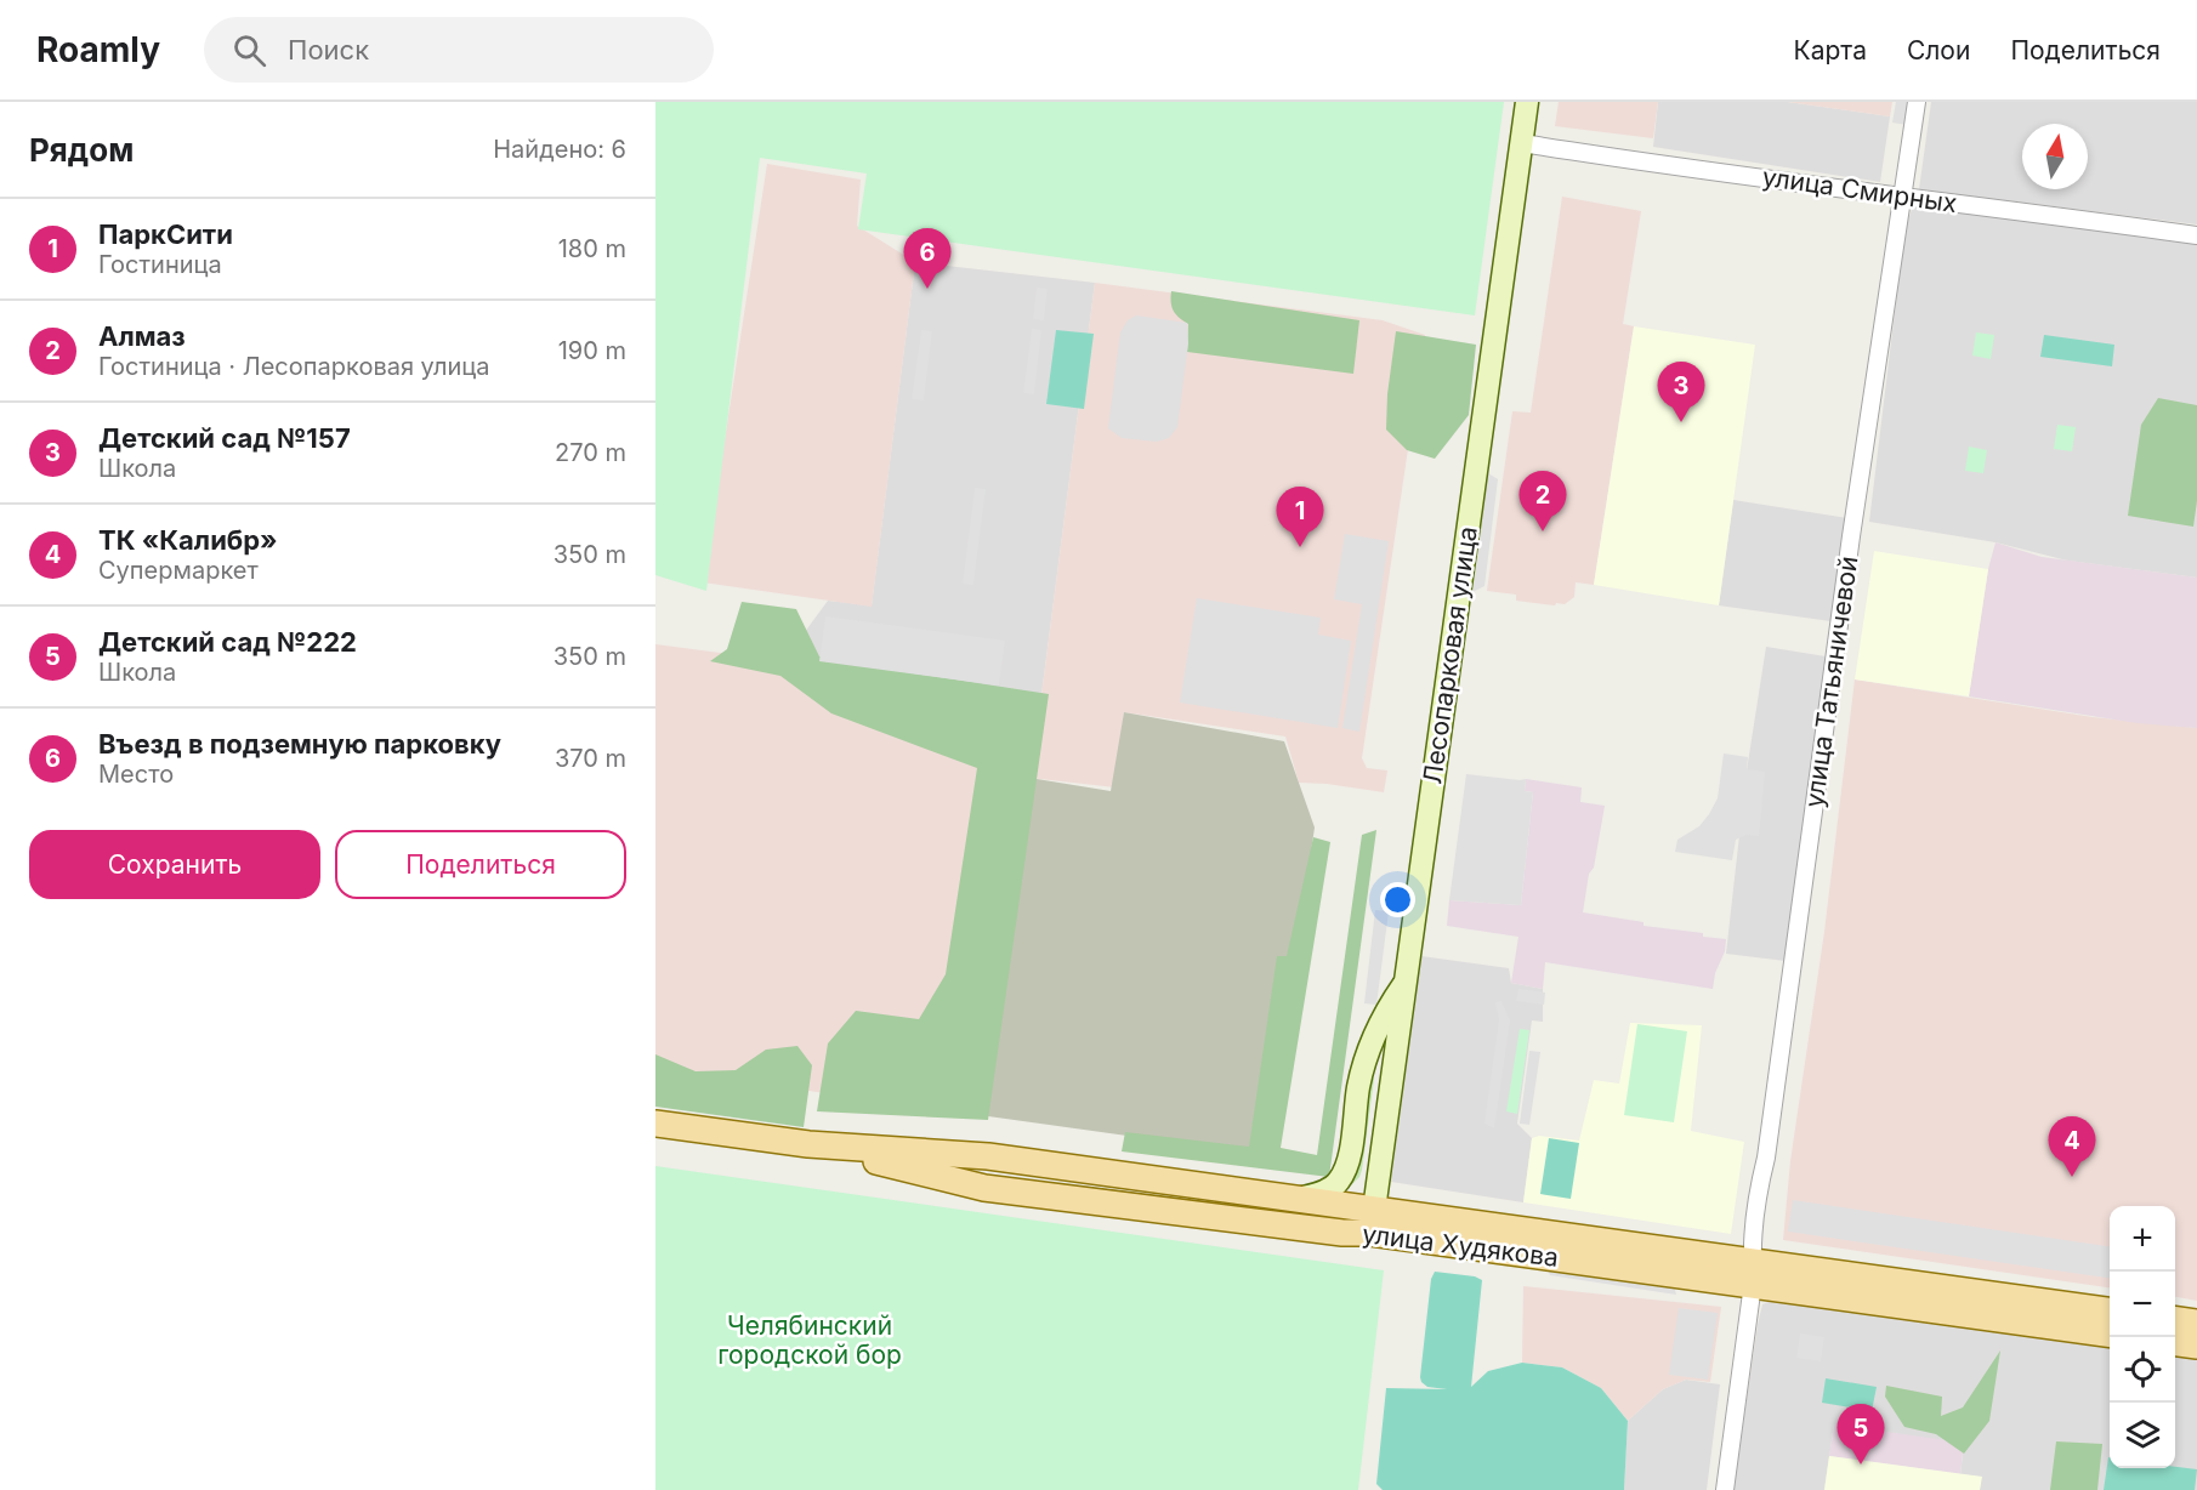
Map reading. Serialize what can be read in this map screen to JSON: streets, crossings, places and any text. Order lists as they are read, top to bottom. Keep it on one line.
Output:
{"streets":{"main road":["Лесопарковая улица","улица Худякова"],"street":["улица Смирных","улица Татьяничевой"]},"crossings":[["улица Смирных","Лесопарковая улица"],["улица Смирных","улица Татьяничевой"],["Лесопарковая улица","улица Худякова"],["улица Татьяничевой","улица Худякова"]],"parks":["Челябинский городской бор"],"north":"top","page":{"header":"Roamly","search":"Поиск","nav":["Карта","Слои","Поделиться"],"heading":["Рядом","Найдено: 6"],"list":[{"mark":"1","name":"ПаркСити","note":"Гостиница","value":"180 m"},{"mark":"2","name":"Алмаз","note":"Гостиница · Лесопарковая улица","value":"190 m"},{"mark":"3","name":"Детский сад №157","note":"Школа","value":"270 m"},{"mark":"4","name":"ТК «Калибр»","note":"Супермаркет","value":"350 m"},{"mark":"5","name":"Детский сад №222","note":"Школа","value":"350 m"},{"mark":"6","name":"Въезд в подземную парковку","note":"Место","value":"370 m"}],"pins":["6","3","2","1","4","5"],"buttons":["Сохранить","Поделиться"],"map_buttons":["+","−"]}}
